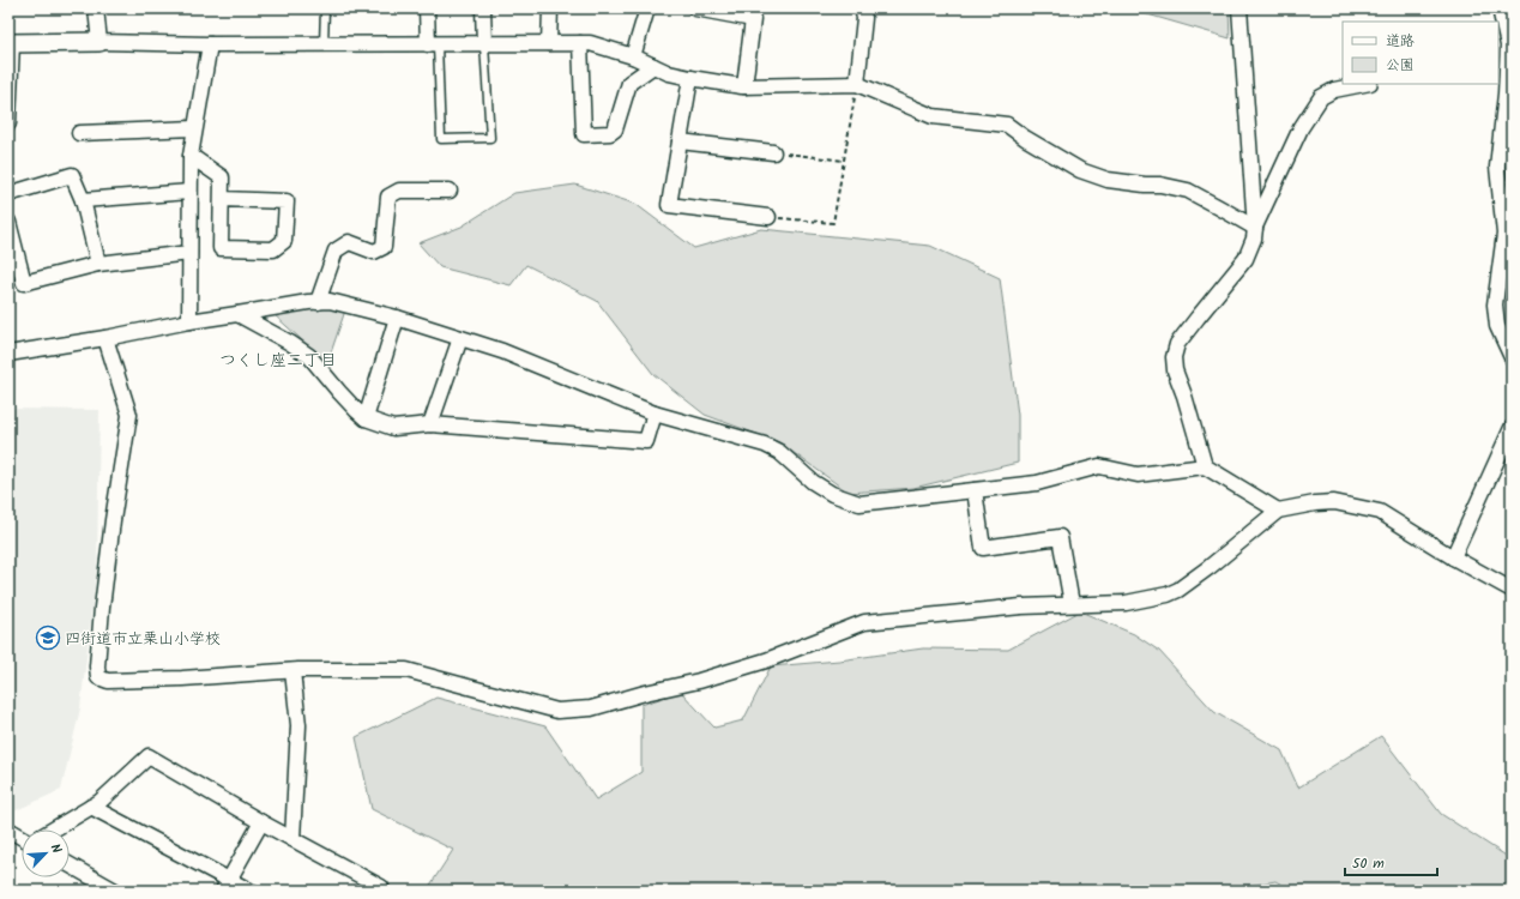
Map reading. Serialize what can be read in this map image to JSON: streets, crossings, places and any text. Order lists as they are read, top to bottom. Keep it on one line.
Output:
{"districts":["つくし座二丁目"],"places":{"school or university":["四街道市立栗山小学校"]},"legend":["道路","公園"],"scale_bar":"50 m","north":"top right"}
